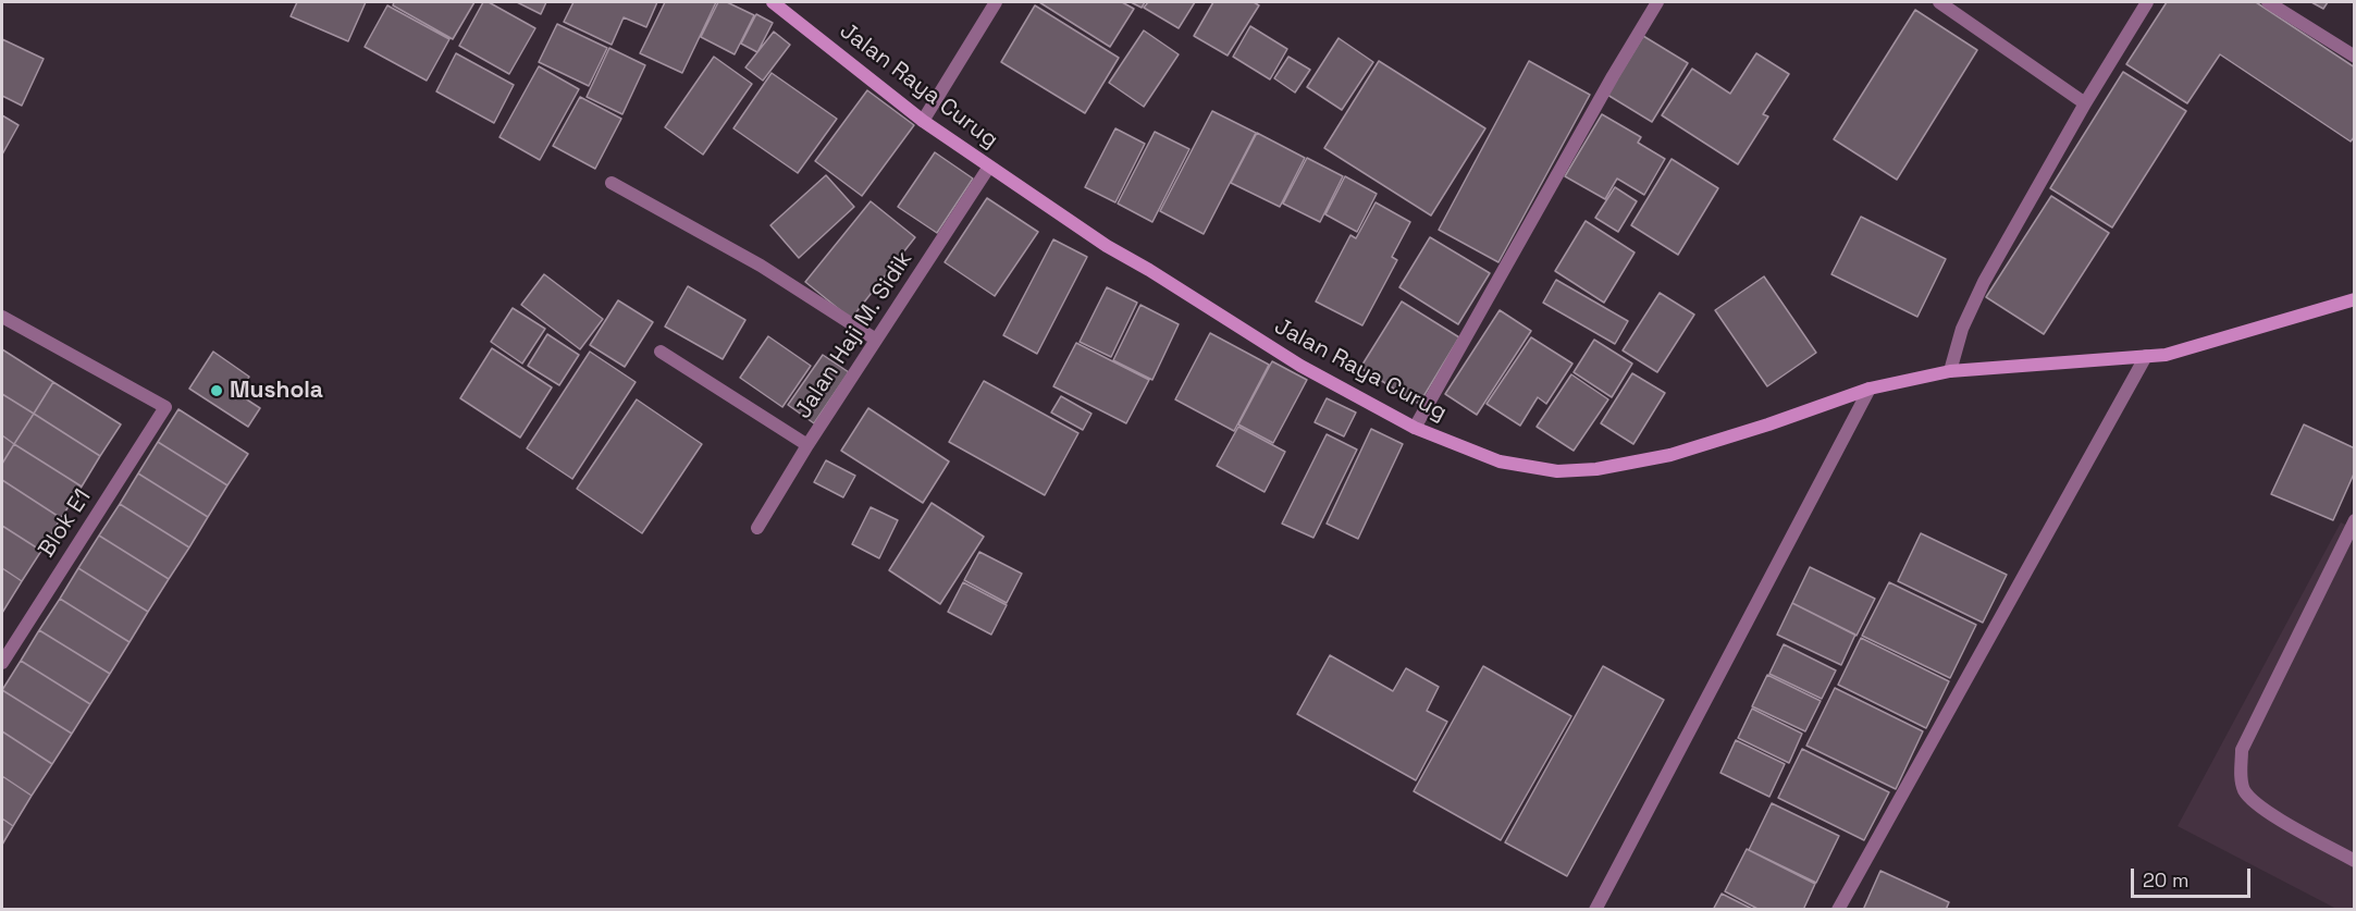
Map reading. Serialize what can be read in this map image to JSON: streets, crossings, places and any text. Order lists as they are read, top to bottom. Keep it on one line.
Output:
{"streets":{"main road":["Jalan Raya Curug"],"street":["Jalan Haji M. Sidik","Blok E1"]},"crossings":[["Jalan Raya Curug","Jalan Haji M. Sidik"]],"places":["Mushola"],"scale_bar":"20 m"}
